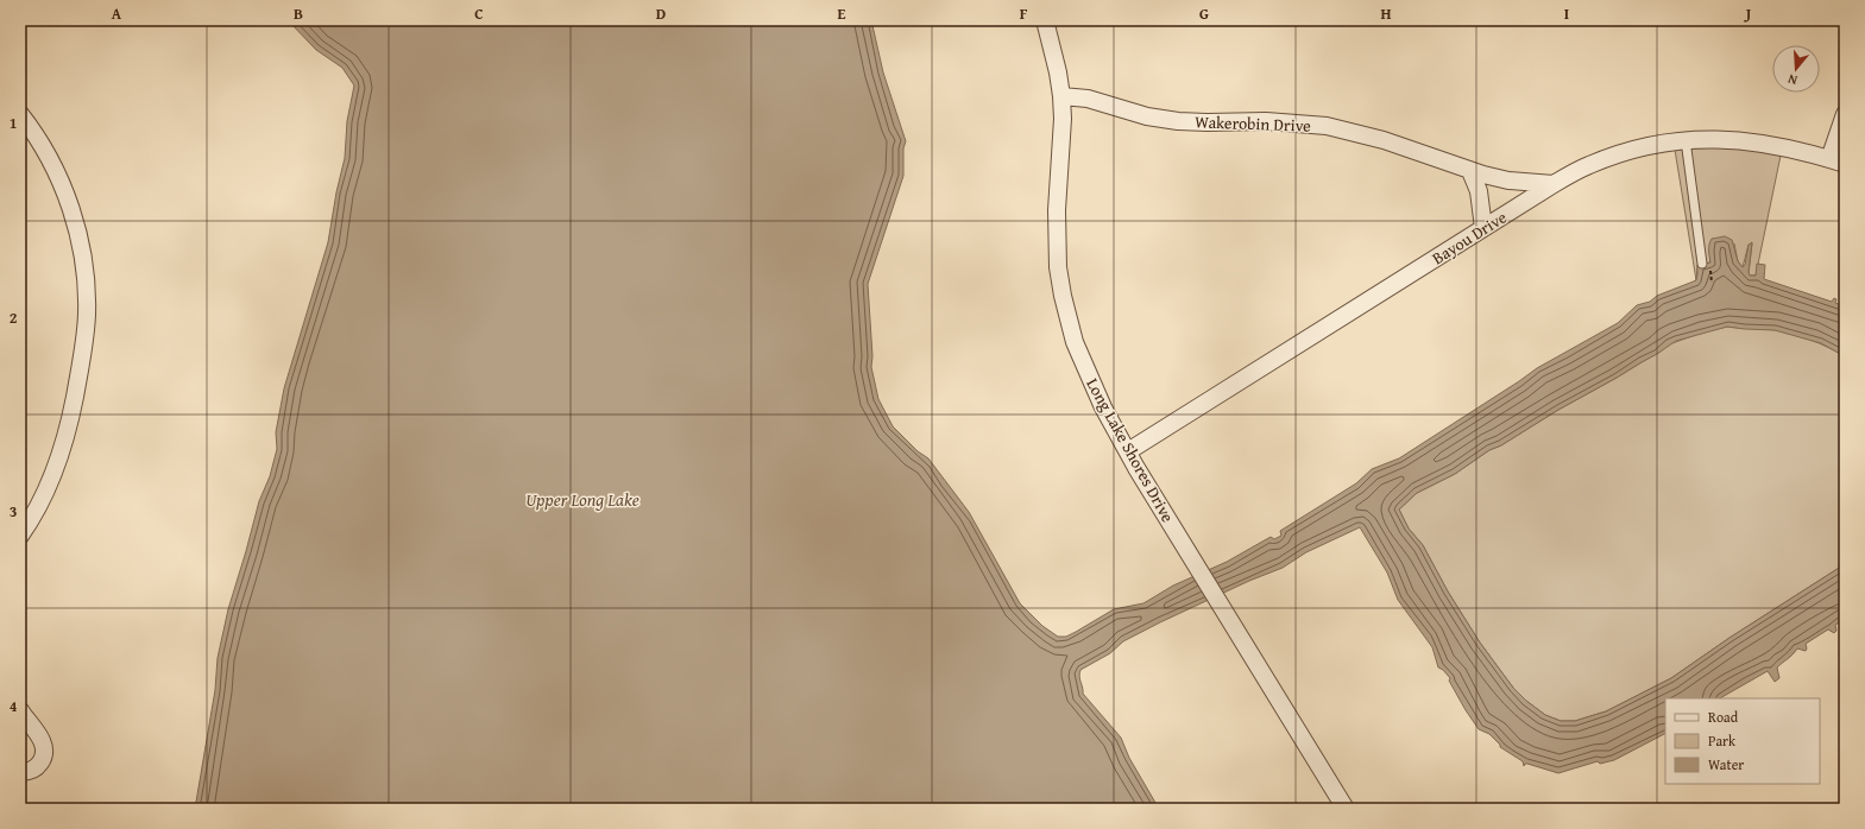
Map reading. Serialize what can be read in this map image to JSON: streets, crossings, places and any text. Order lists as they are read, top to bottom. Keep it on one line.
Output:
{"streets":{"street":["Wakerobin Drive","Bayou Drive","Long Lake Shores Drive"]},"crossings":[["Wakerobin Drive","Bayou Drive"],["Wakerobin Drive","Long Lake Shores Drive"],["Bayou Drive","Long Lake Shores Drive"]],"water":["Upper Long Lake"],"legend":["Road","Park","Water"],"north":"bottom","grid":{"columns":["A","B","C","D","E","F","G","H","I","J"],"rows":["1","2","3","4"]}}
